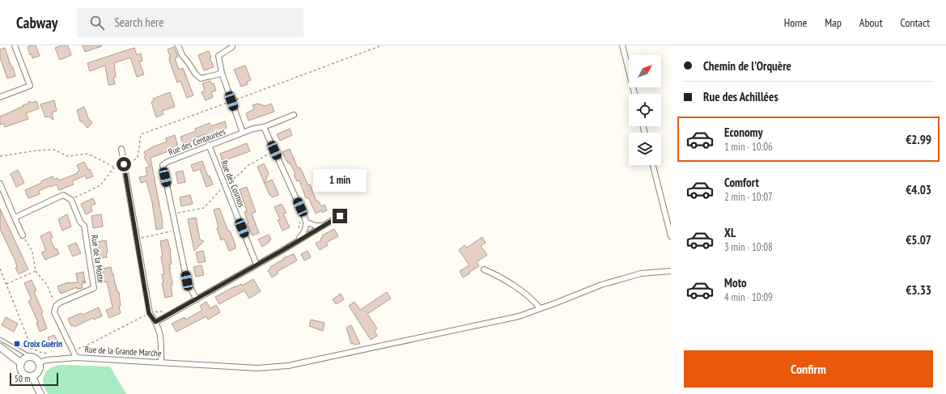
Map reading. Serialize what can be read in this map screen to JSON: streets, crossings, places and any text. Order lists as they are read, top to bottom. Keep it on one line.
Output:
{"streets":{"street":["Rue des Centaurées","Rue des Cosmos","Rue de la Motte","Rue de la Grande Marche"]},"crossings":[["Rue des Centaurées","Rue des Cosmos"]],"places":{"transit":["Croix Guérin"]},"scale_bar":"50 m","north":"top right","page":{"header":"Cabway","search":"Search here","nav":["Home","Map","About","Contact"],"banner":["Chemin de l'Orquère","Rue des Achillées"],"list":[{"name":"Economy","note":"1 min · 10:06","value":"€2.99"},{"name":"Comfort","note":"2 min · 10:07","value":"€4.03"},{"name":"XL","note":"3 min · 10:08","value":"€5.07"},{"name":"Moto","note":"4 min · 10:09","value":"€3.33"}],"bubble":"1 min","buttons":"Confirm","scale":"50 m"}}
